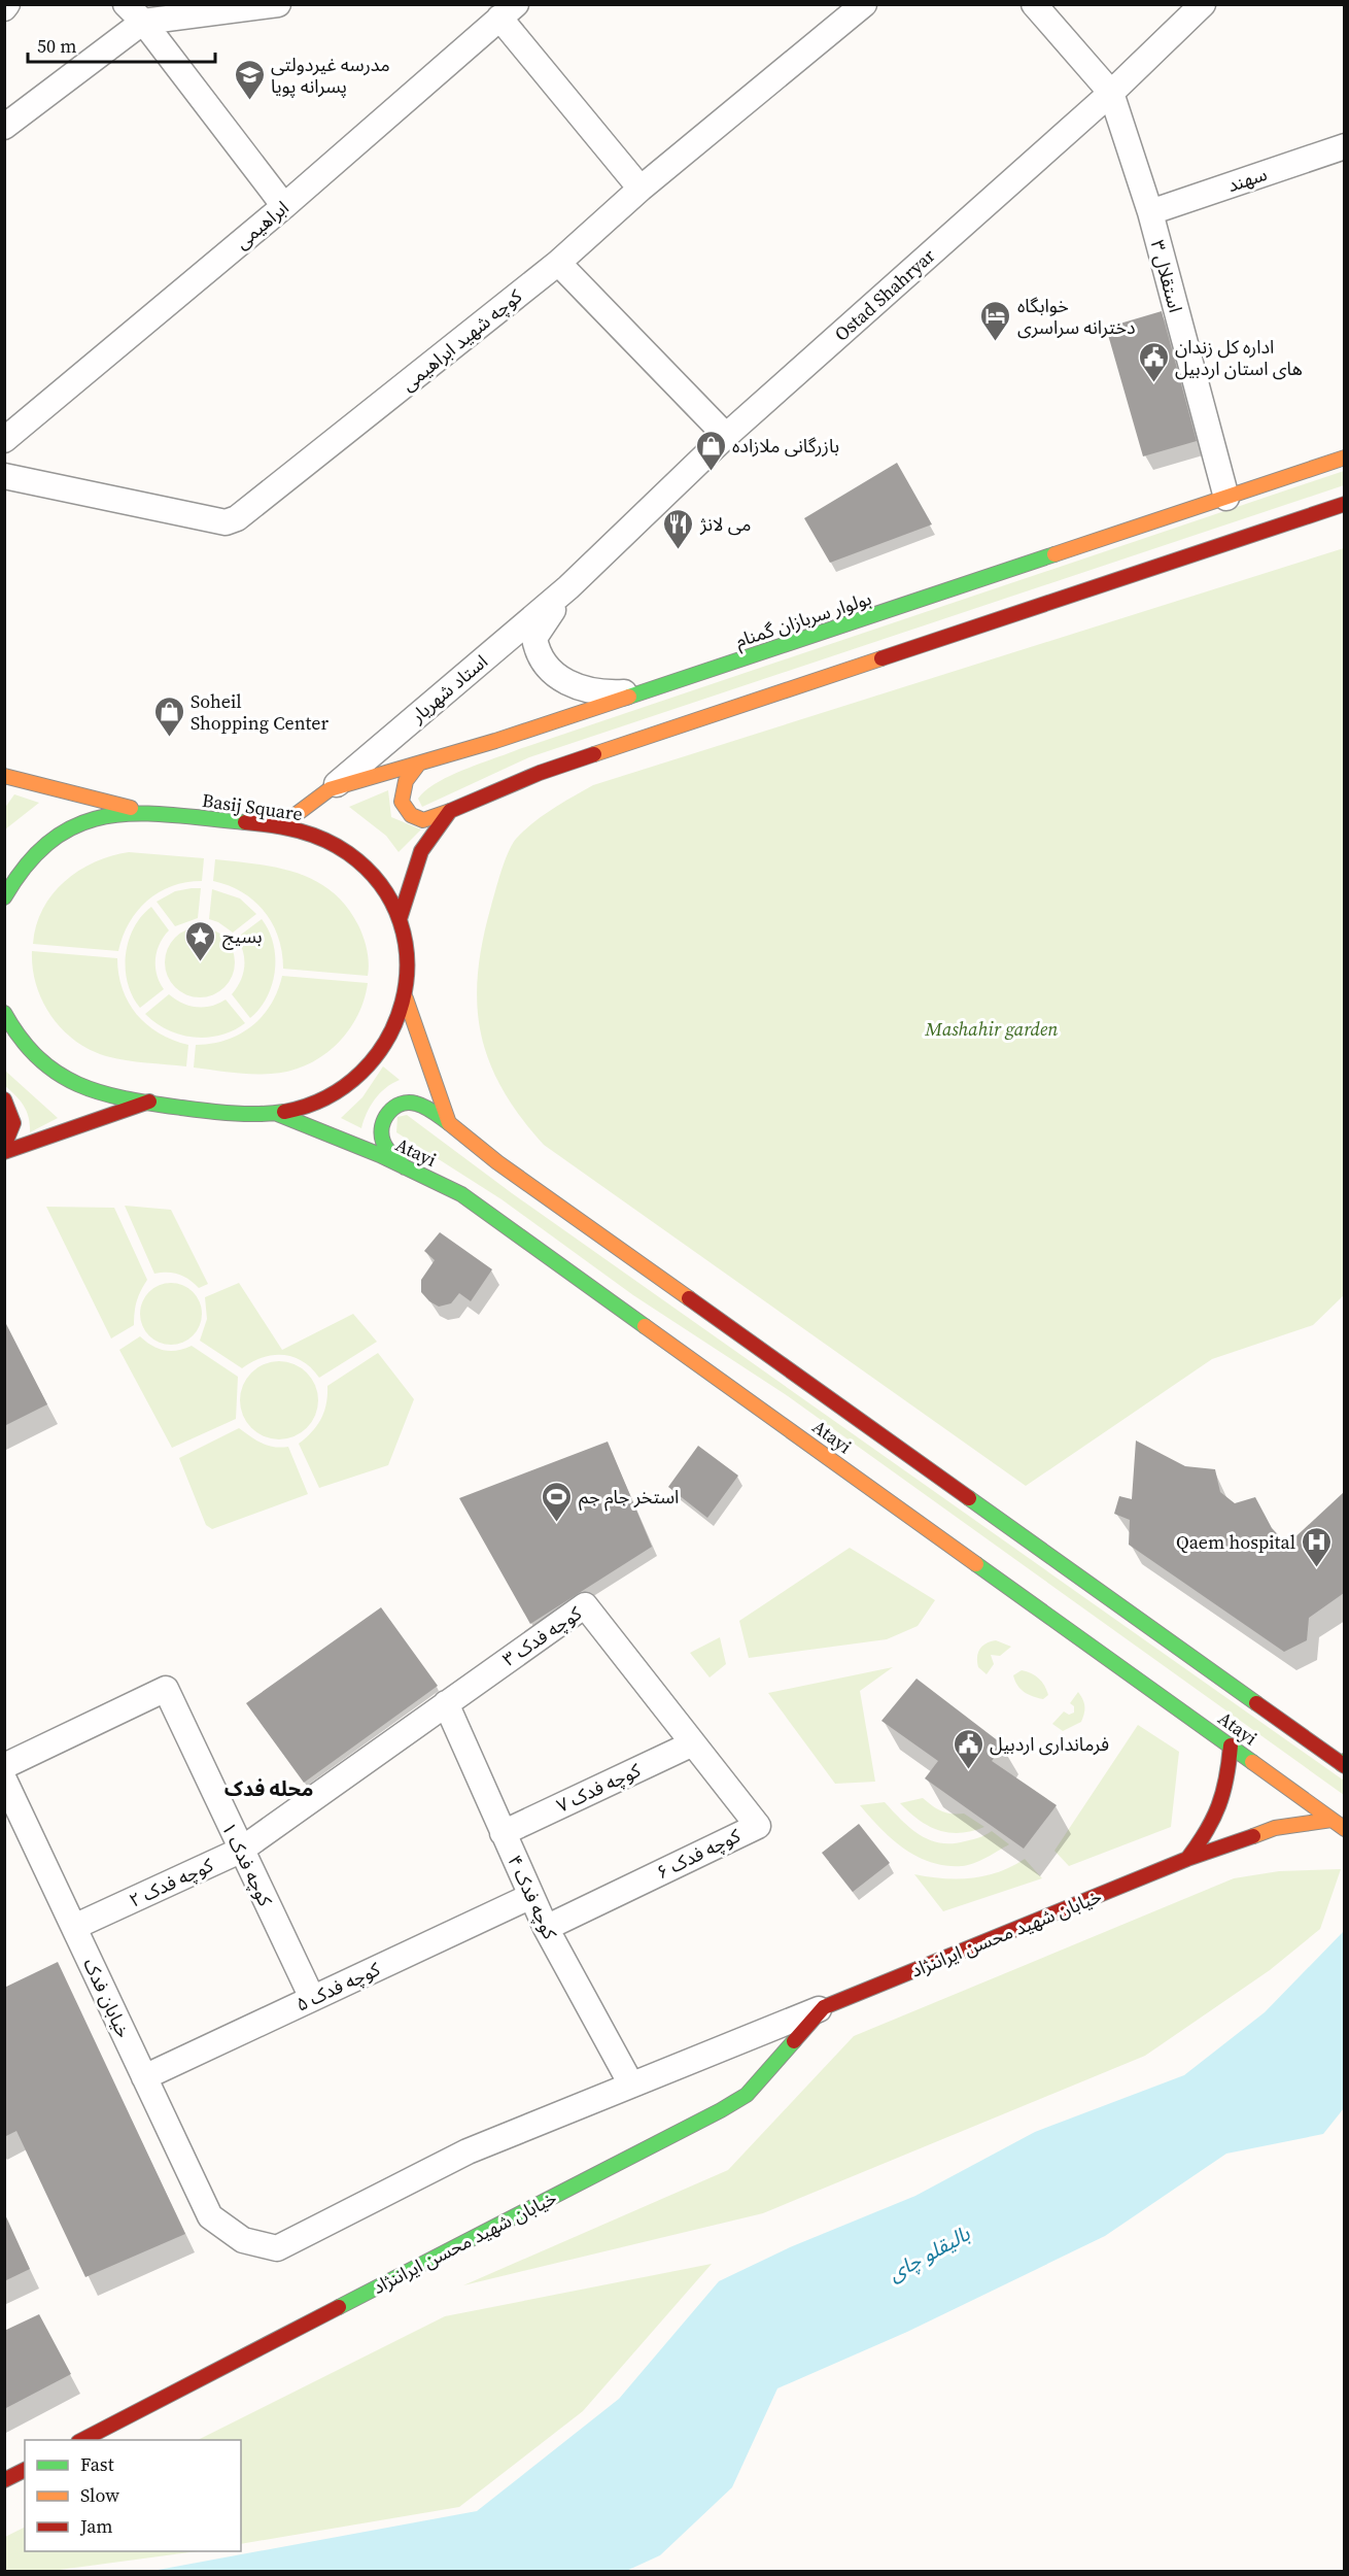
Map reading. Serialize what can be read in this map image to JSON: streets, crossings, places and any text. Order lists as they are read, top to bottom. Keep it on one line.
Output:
{"streets":{"main road":["بولوار سربازان گمنام","Basij Square","Atayi","خیابان شهید محسن ایراننژاد"],"street":["سهند","ابراهیمی","استقلال ۳","Ostad Shahryar","کوچه شهید ابراهیمی","استاد شهریار","کوچه فدک ۳","کوچه فدک ۷","کوچه فدک ۶","کوچه فدک ۱","کوچه فدک ۲","کوچه فدک ۴","کوچه فدک ۵","خیابان فدک"]},"crossings":[["سهند","استقلال ۳"],["استقلال ۳","Ostad Shahryar"],["استقلال ۳","بولوار سربازان گمنام"],["Ostad Shahryar","استاد شهریار"],["بولوار سربازان گمنام","استاد شهریار"],["بولوار سربازان گمنام","Basij Square"],["Basij Square","Atayi"],["Atayi","خیابان شهید محسن ایراننژاد"],["کوچه فدک ۳","کوچه فدک ۷"],["کوچه فدک ۳","کوچه فدک ۶"],["کوچه فدک ۳","کوچه فدک ۲"],["کوچه فدک ۳","کوچه فدک ۴"],["کوچه فدک ۷","کوچه فدک ۶"],["کوچه فدک ۷","کوچه فدک ۴"],["کوچه فدک ۶","کوچه فدک ۴"],["کوچه فدک ۱","کوچه فدک ۲"],["کوچه فدک ۱","کوچه فدک ۵"],["کوچه فدک ۲","کوچه فدک ۴"],["کوچه فدک ۲","خیابان فدک"],["کوچه فدک ۴","خیابان شهید محسن ایراننژاد"],["کوچه فدک ۴","کوچه فدک ۵"],["خیابان شهید محسن ایراننژاد","خیابان فدک"],["کوچه فدک ۵","خیابان فدک"]],"districts":["محله فدک"],"water":["بالیقلو چای"],"parks":["Mashahir garden"],"places":{"school or university":["مدرسه غیردولتی پسرانه پویا"],"hotel":["خوابگاه دخترانه سراسری"],"public building":["اداره کل زندان های استان اردبیل","فرمانداری اردبیل"],"shop":["بازرگانی ملازاده","Soheil Shopping Center"],"restaurant":["می لانژ"],"place":["بسیج"],"sports":["استخر جام جم"],"hospital":["Qaem hospital"]},"legend":["Fast","Slow","Jam"],"scale_bar":"50 m"}
